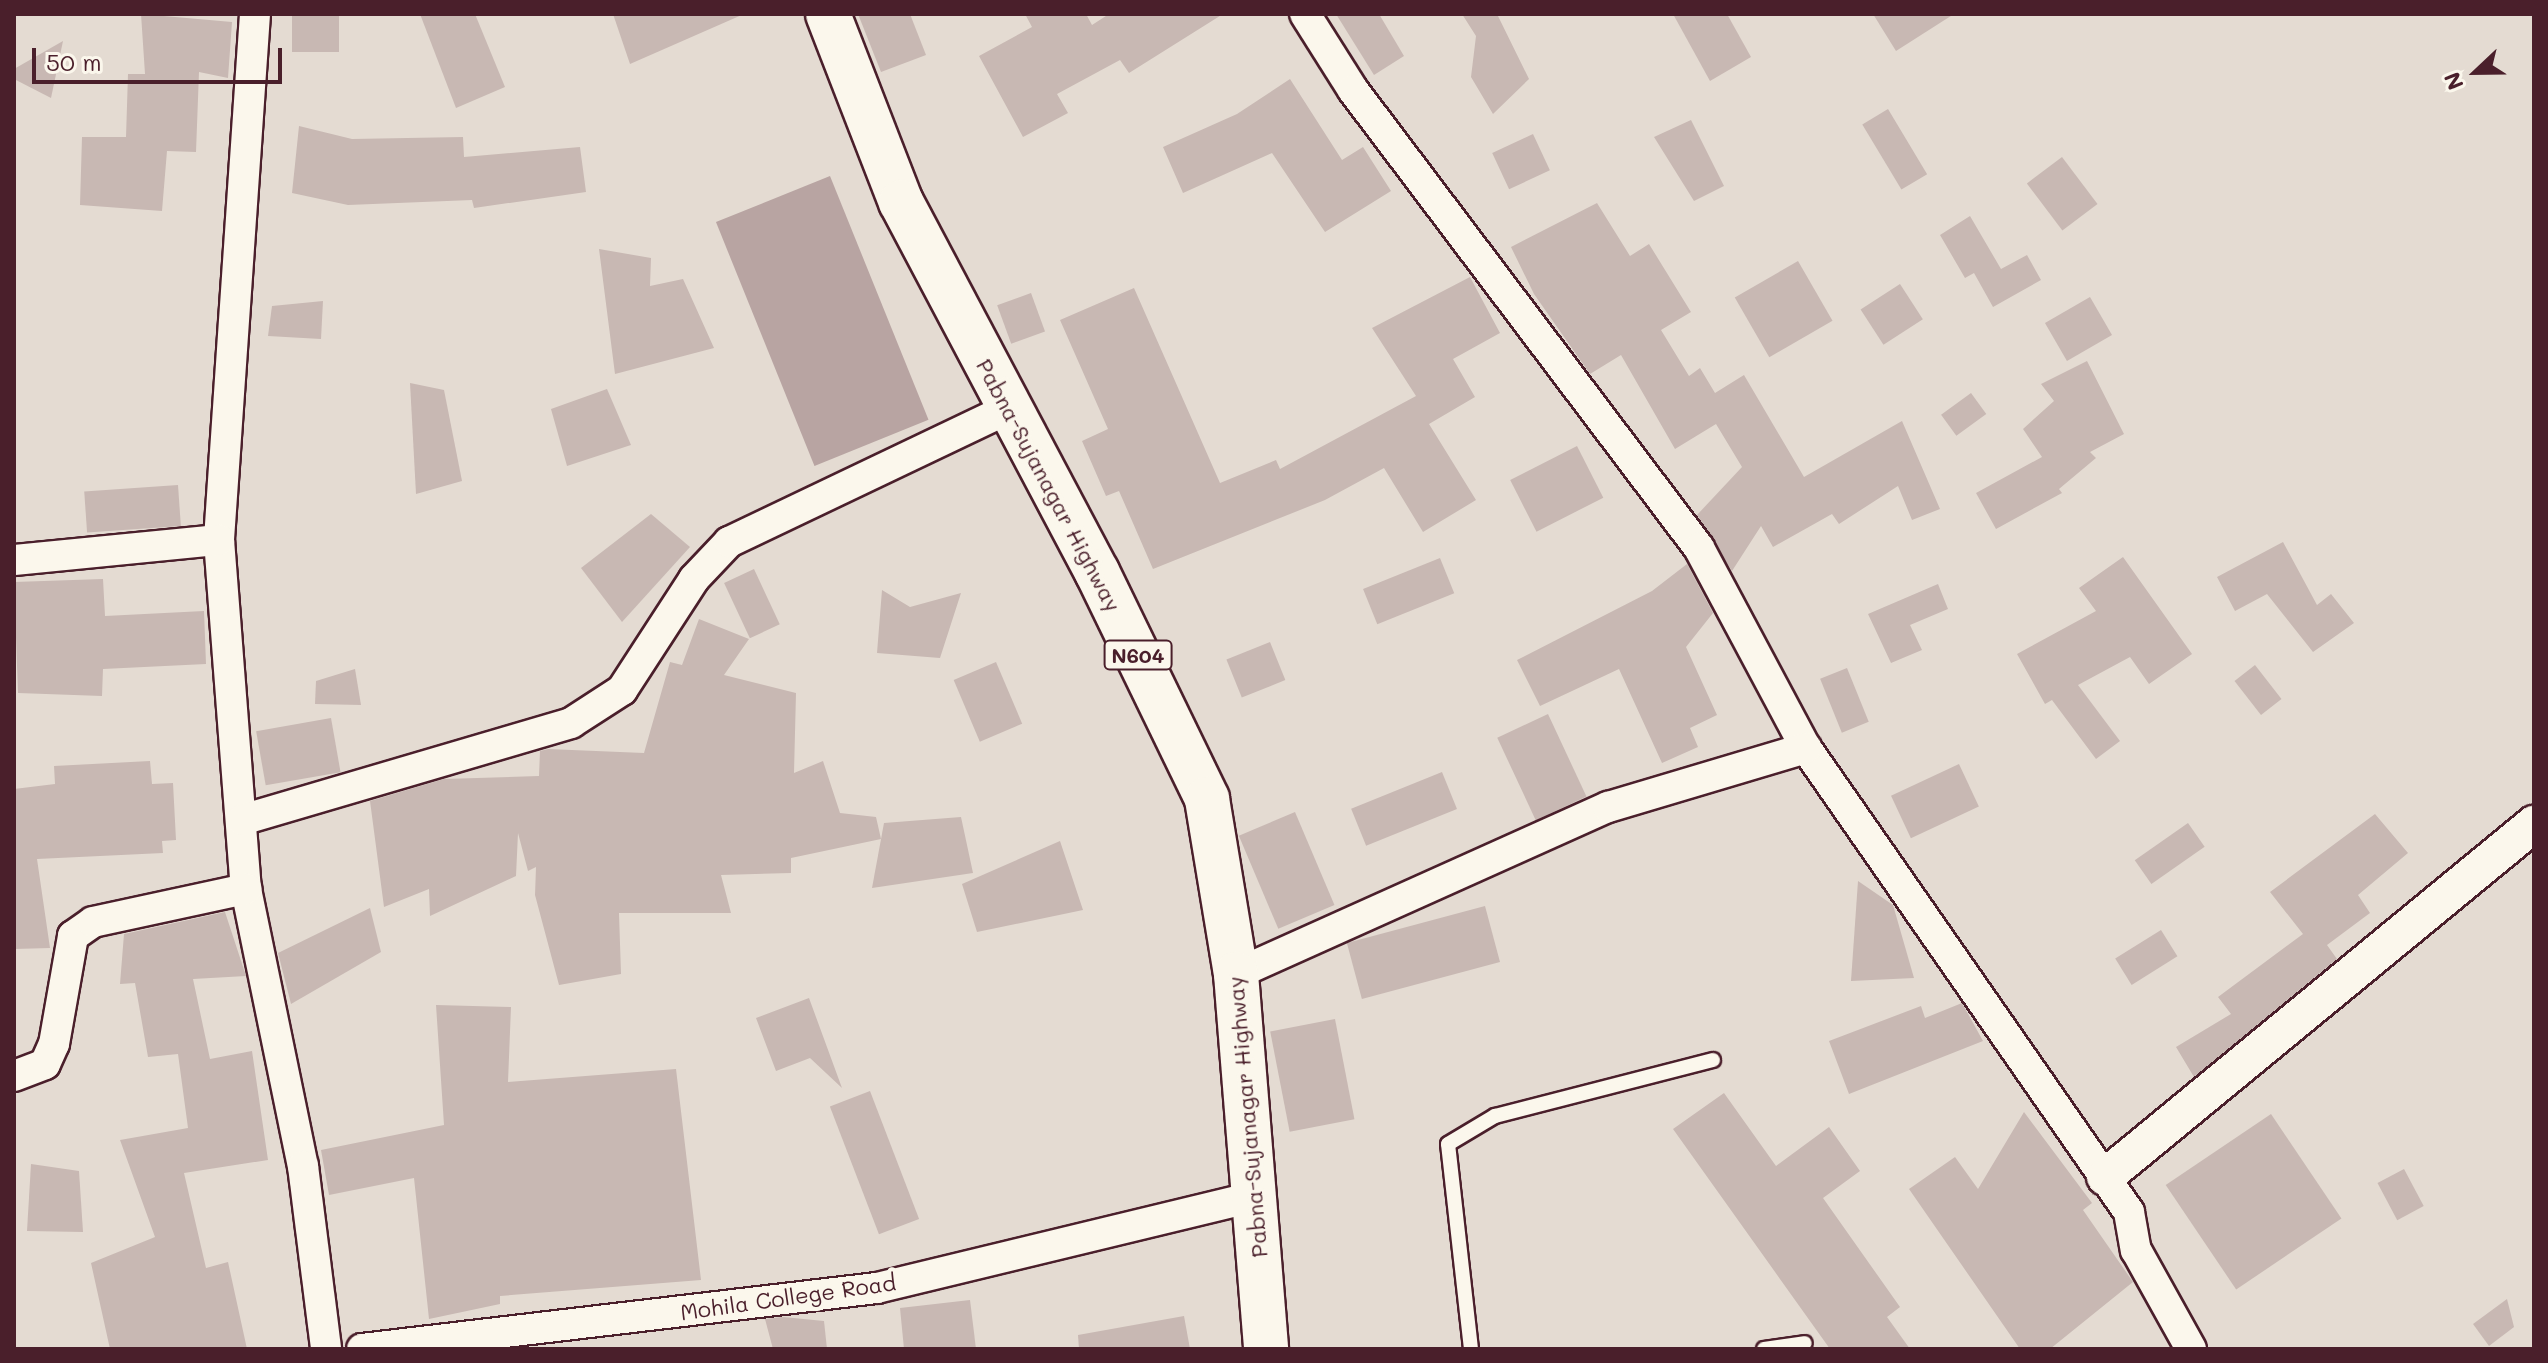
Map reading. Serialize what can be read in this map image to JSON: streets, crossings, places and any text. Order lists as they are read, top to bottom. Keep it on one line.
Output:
{"streets":{"highway":["Pabna-Sujanagar Highway","N604"],"street":["Mohila College Road"]},"crossings":[["Pabna-Sujanagar Highway","Mohila College Road"]],"scale_bar":"50 m","north":"left"}
